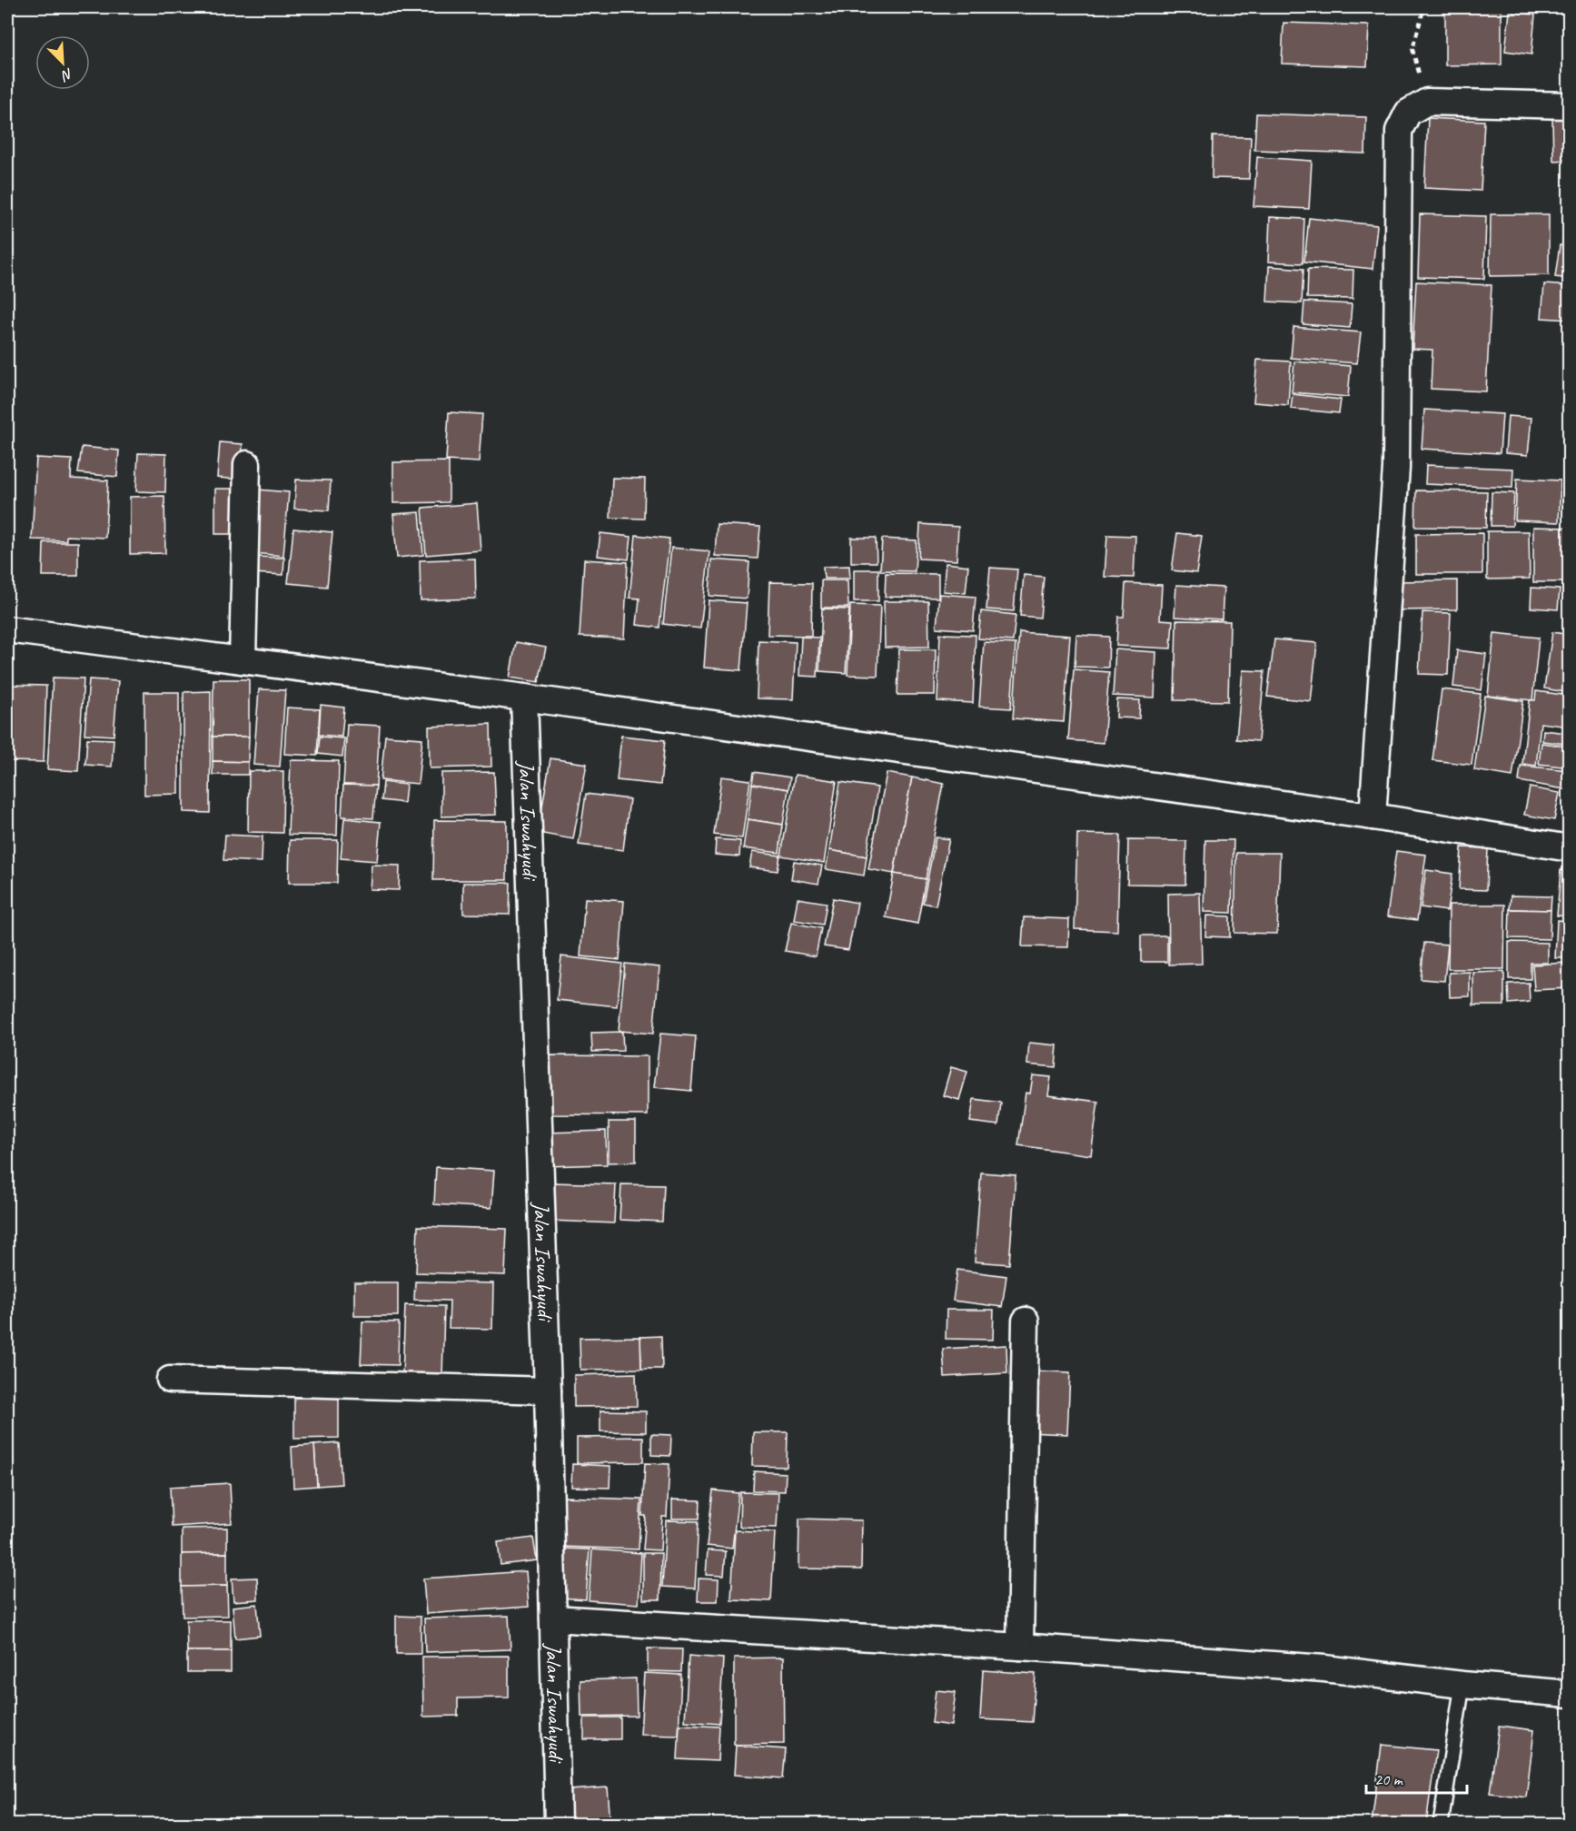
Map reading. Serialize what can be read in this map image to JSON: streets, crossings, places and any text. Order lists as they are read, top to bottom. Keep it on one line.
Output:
{"streets":{"street":["Jalan Iswahyudi"]},"scale_bar":"20 m","north":"bottom right"}
